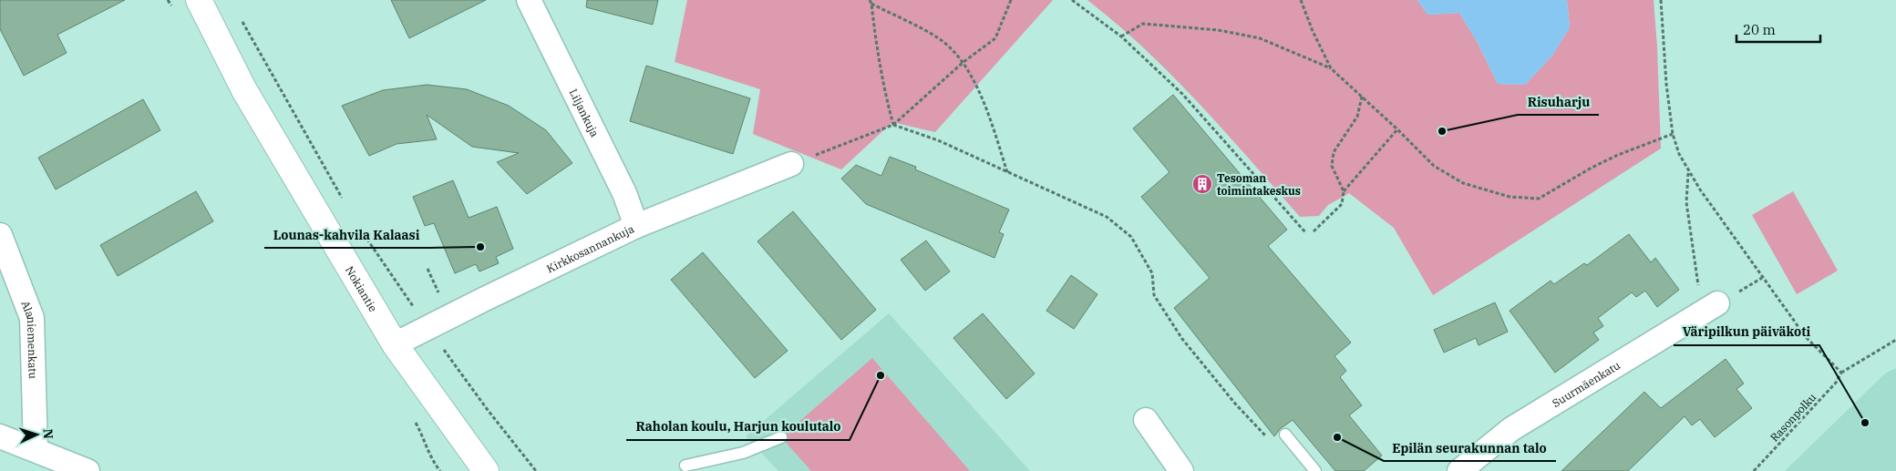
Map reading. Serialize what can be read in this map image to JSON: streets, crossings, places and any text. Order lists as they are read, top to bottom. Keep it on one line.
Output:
{"streets":{"main road":["Nokiantie"],"street":["Liljankuja","Kirkkosannankuja","Alaniemenkatu","Suurmäenkatu"],"path":["Rasonpolku"]},"crossings":[["Liljankuja","Kirkkosannankuja"],["Kirkkosannankuja","Nokiantie"]],"places":{"other":["Risuharju","Lounas-kahvila Kalaasi","Raholan koulu, Harjun koulutalo","Väripilkun päiväkoti","Epilän seurakunnan talo"],"building":["Tesoman toimintakeskus"]},"scale_bar":"20 m","north":"right"}
